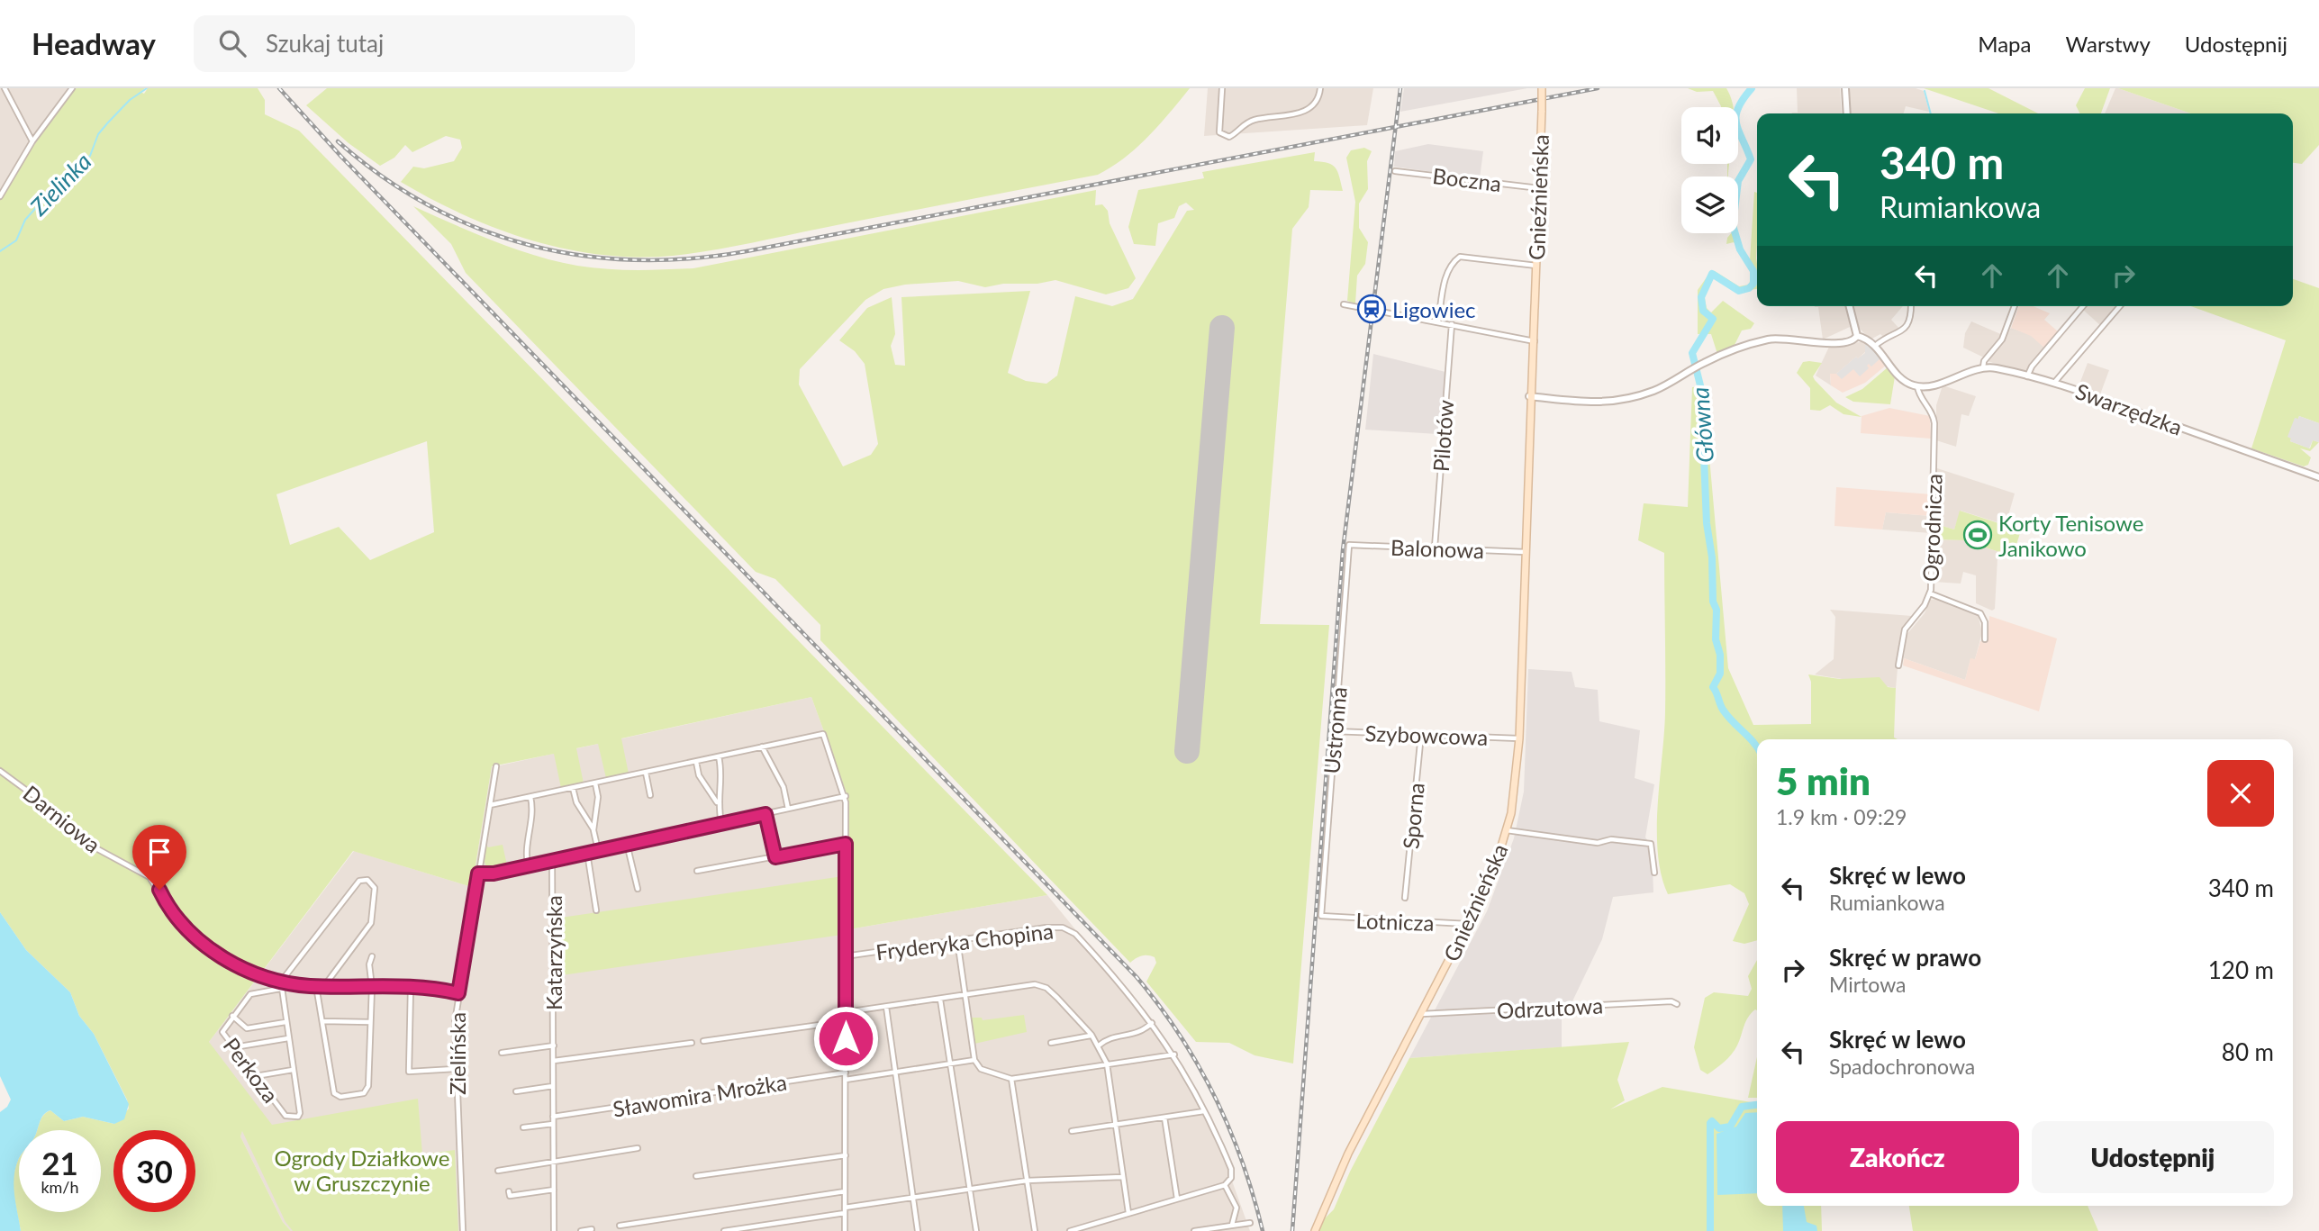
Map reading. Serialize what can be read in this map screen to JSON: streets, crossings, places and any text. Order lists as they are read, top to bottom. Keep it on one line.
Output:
{"streets":{"main road":["Gnieźnieńska"],"street":["Boczna","Swarzędzka","Pilotów","Ogrodnicza","Balonowa","Ustronna","Szybowcowa","Sporna","Darniowa","Lotnicza","Fryderyka Chopina","Katarzyńska","Odrzutowa","Zielińska","Perkoza","Sławomira Mrożka"]},"crossings":[["Boczna","Gnieźnieńska"],["Gnieźnieńska","Balonowa"],["Gnieźnieńska","Szybowcowa"],["Gnieźnieńska","Lotnicza"],["Gnieźnieńska","Odrzutowa"],["Pilotów","Balonowa"],["Balonowa","Ustronna"],["Ustronna","Szybowcowa"],["Ustronna","Lotnicza"],["Szybowcowa","Sporna"],["Darniowa","Zielińska"],["Darniowa","Perkoza"],["Katarzyńska","Sławomira Mrożka"]],"water":["Zielinka","Główna"],"parks":["Ogrody Działkowe w Gruszczynie"],"places":{"station":["Ligowiec"],"sports":["Korty Tenisowe Janikowo"]},"page":{"header":"Headway","search":"Szukaj tutaj","nav":["Mapa","Warstwy","Udostępnij"],"turn":["340 m","Rumiankowa"],"heading":["5 min","1.9 km · 09:29"],"list":[{"name":"Skręć w lewo","note":"Rumiankowa","value":"340 m"},{"name":"Skręć w prawo","note":"Mirtowa","value":"120 m"},{"name":"Skręć w lewo","note":"Spadochronowa","value":"80 m"}],"buttons":["Zakończ","Udostępnij"],"speed":"21 km/h","limit":"30"}}
